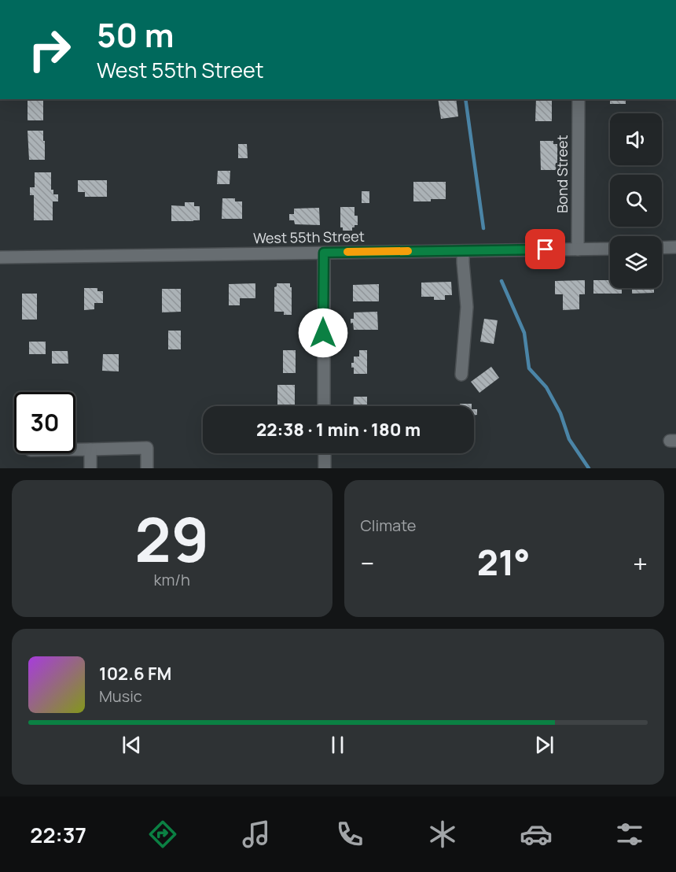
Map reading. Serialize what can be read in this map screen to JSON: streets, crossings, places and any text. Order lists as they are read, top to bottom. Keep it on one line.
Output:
{"streets":{"street":["Bond Street","West 55th Street"]},"crossings":[["Bond Street","West 55th Street"]],"page":{"turn":["50 m","West 55th Street"],"limit":"30","trip":"22:38 · 1 min · 180 m","tile":[["29","km/h"],"Climate"],"heat":["−","21°","+"],"song":["102.6 FM","Music"],"tabs":"22:37"}}
